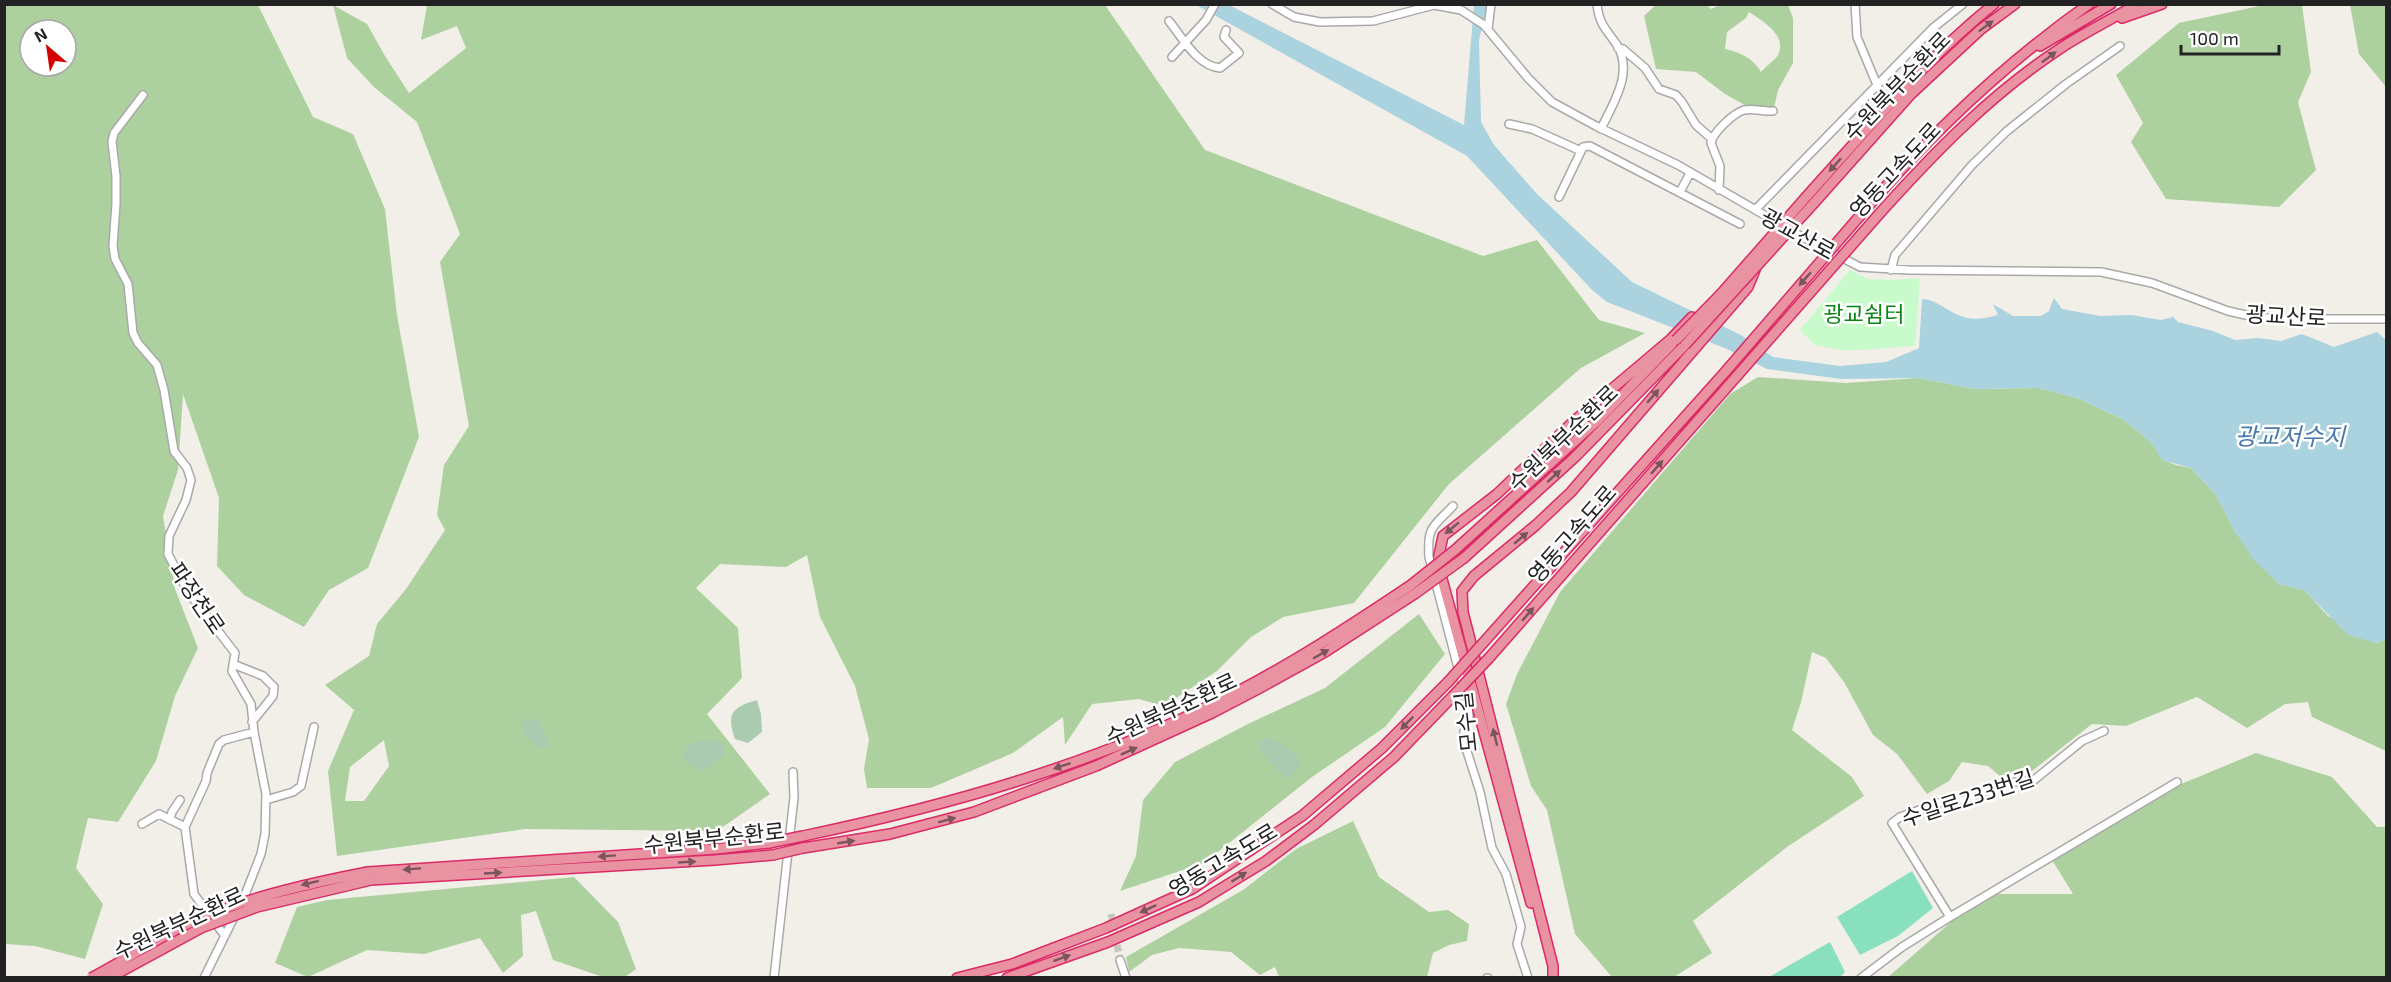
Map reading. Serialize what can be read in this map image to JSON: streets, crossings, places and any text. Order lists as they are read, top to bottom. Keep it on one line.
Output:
{"streets":{"highway":["수원북부순환로","영동고속도로"],"street":["광교산로","파장천로","모수길","수일로233번길"]},"water":["광교저수지"],"parks":["광교쉼터"],"scale_bar":"100 m","north":"top left"}
